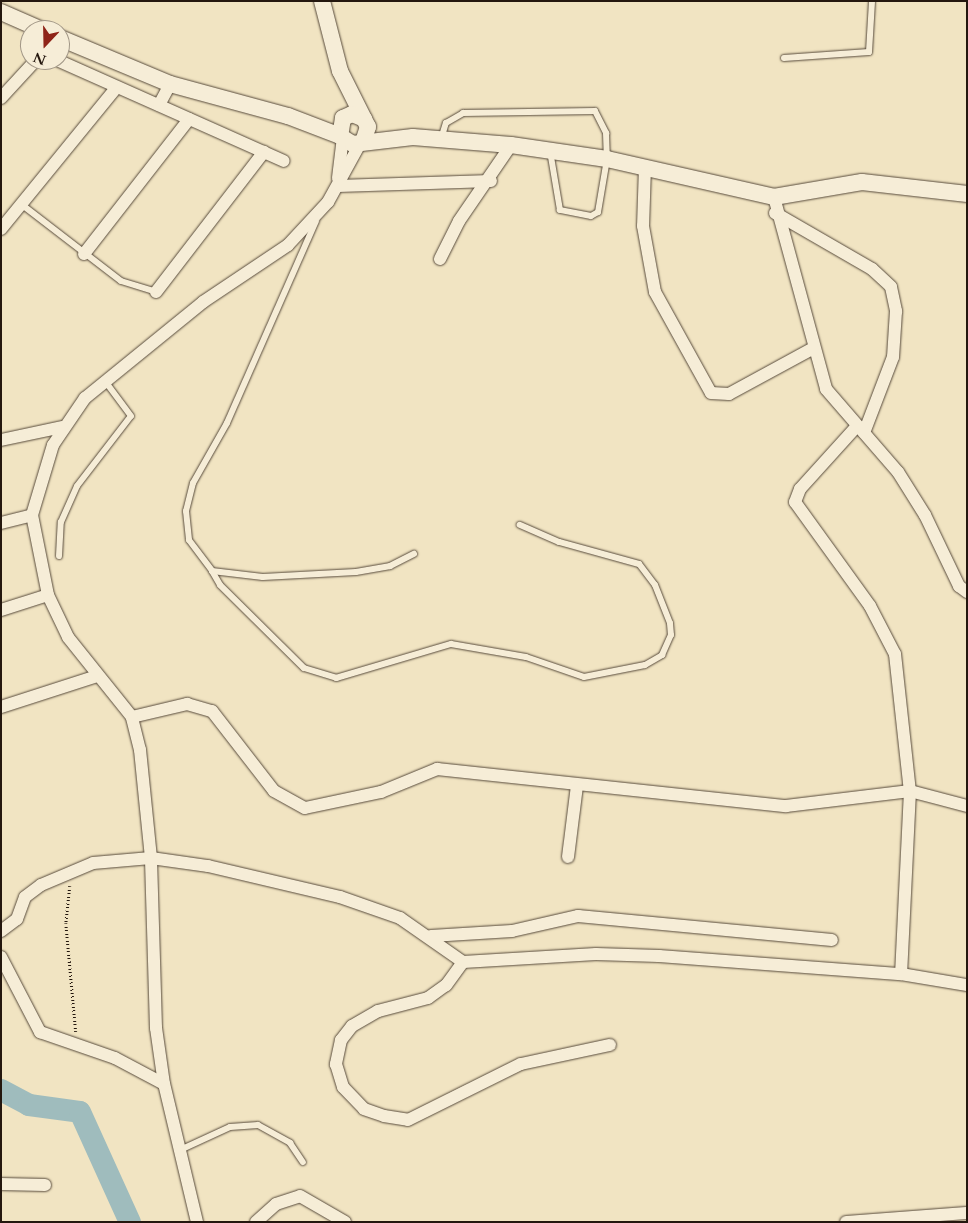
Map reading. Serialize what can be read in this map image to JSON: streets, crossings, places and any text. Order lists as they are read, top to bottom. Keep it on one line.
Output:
{"north":"bottom"}
